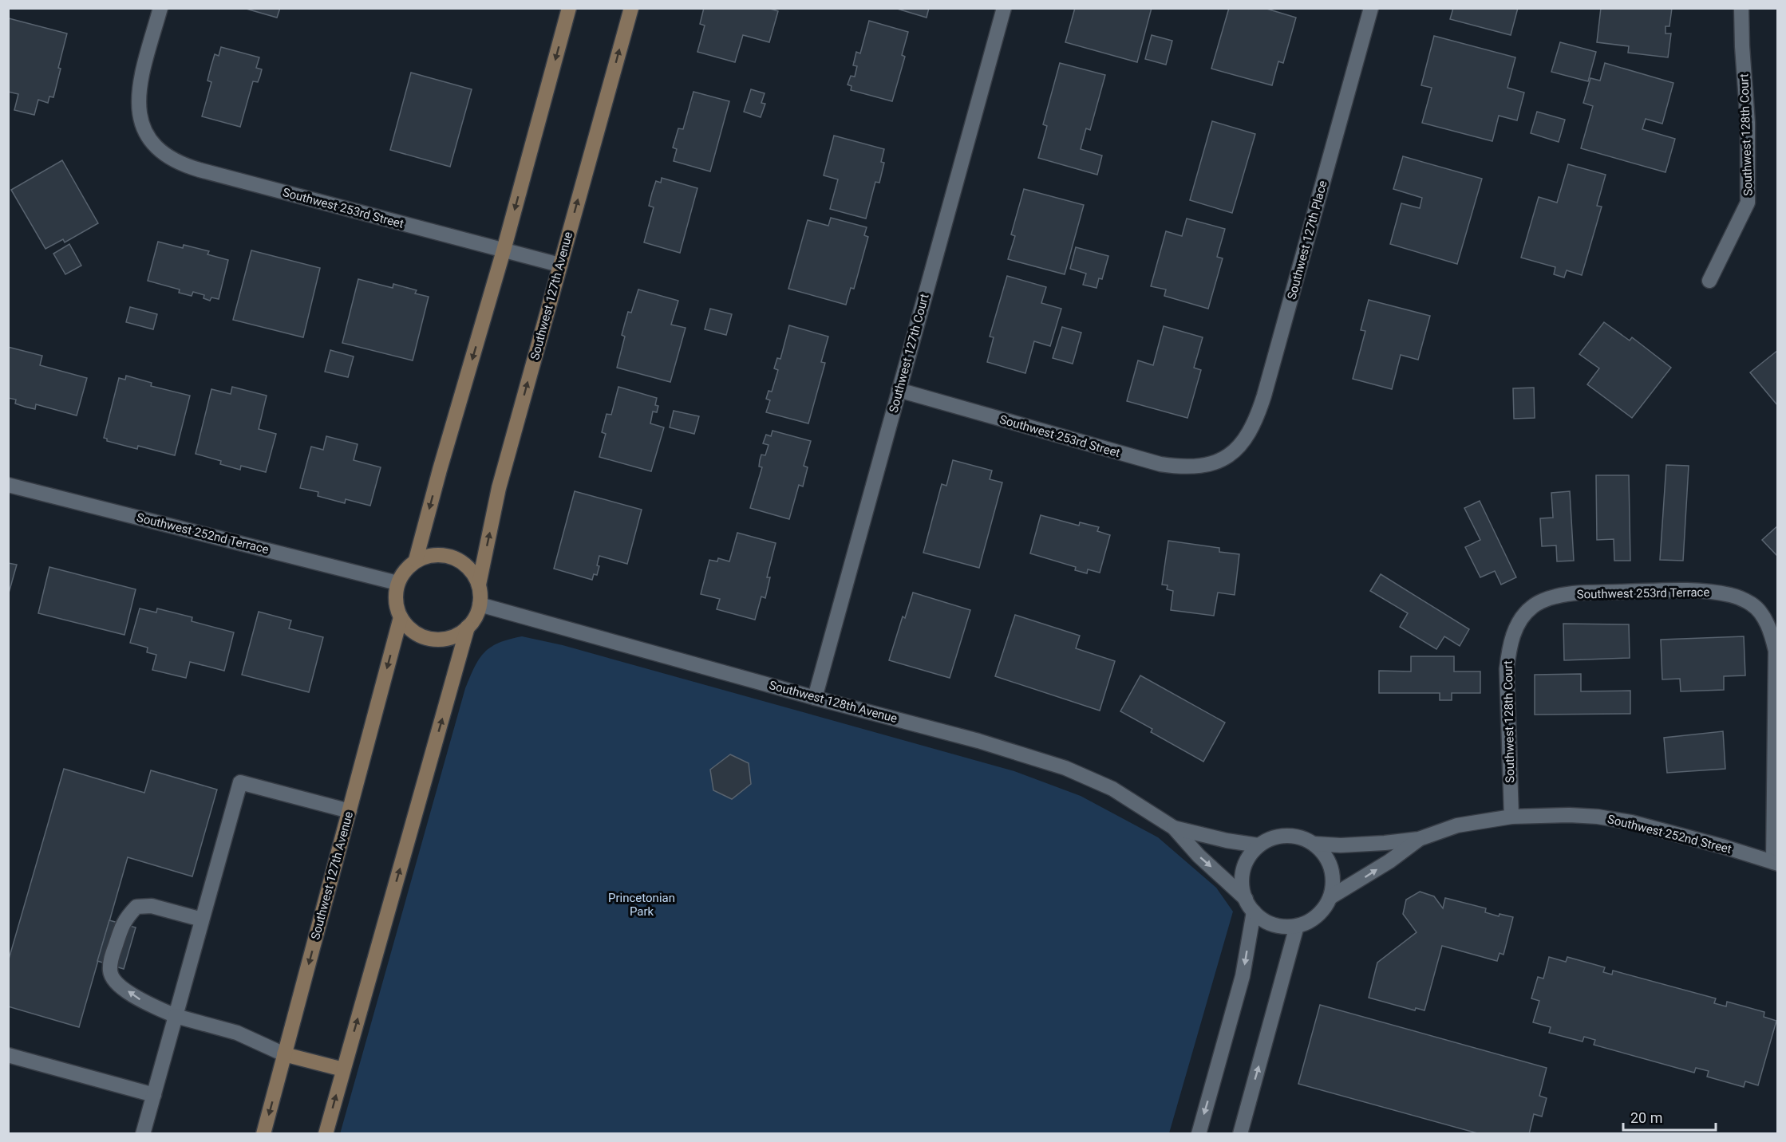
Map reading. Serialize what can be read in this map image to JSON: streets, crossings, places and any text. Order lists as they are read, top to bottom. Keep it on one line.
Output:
{"streets":{"street":["Southwest 128th Court","Southwest 253rd Street","Southwest 127th Place","Southwest 127th Avenue","Southwest 127th Court","Southwest 252nd Terrace","Southwest 253rd Terrace","Southwest 128th Avenue","Southwest 252nd Street"]},"crossings":[["Southwest 128th Court","Southwest 253rd Terrace"],["Southwest 128th Court","Southwest 252nd Street"],["Southwest 253rd Street","Southwest 127th Place"],["Southwest 253rd Street","Southwest 127th Avenue"],["Southwest 253rd Street","Southwest 127th Court"],["Southwest 127th Avenue","Southwest 252nd Terrace"],["Southwest 127th Avenue","Southwest 128th Avenue"],["Southwest 127th Court","Southwest 128th Avenue"],["Southwest 252nd Terrace","Southwest 128th Avenue"],["Southwest 253rd Terrace","Southwest 252nd Street"],["Southwest 128th Avenue","Southwest 252nd Street"]],"parks":["Princetonian Park"],"scale_bar":"20 m"}
